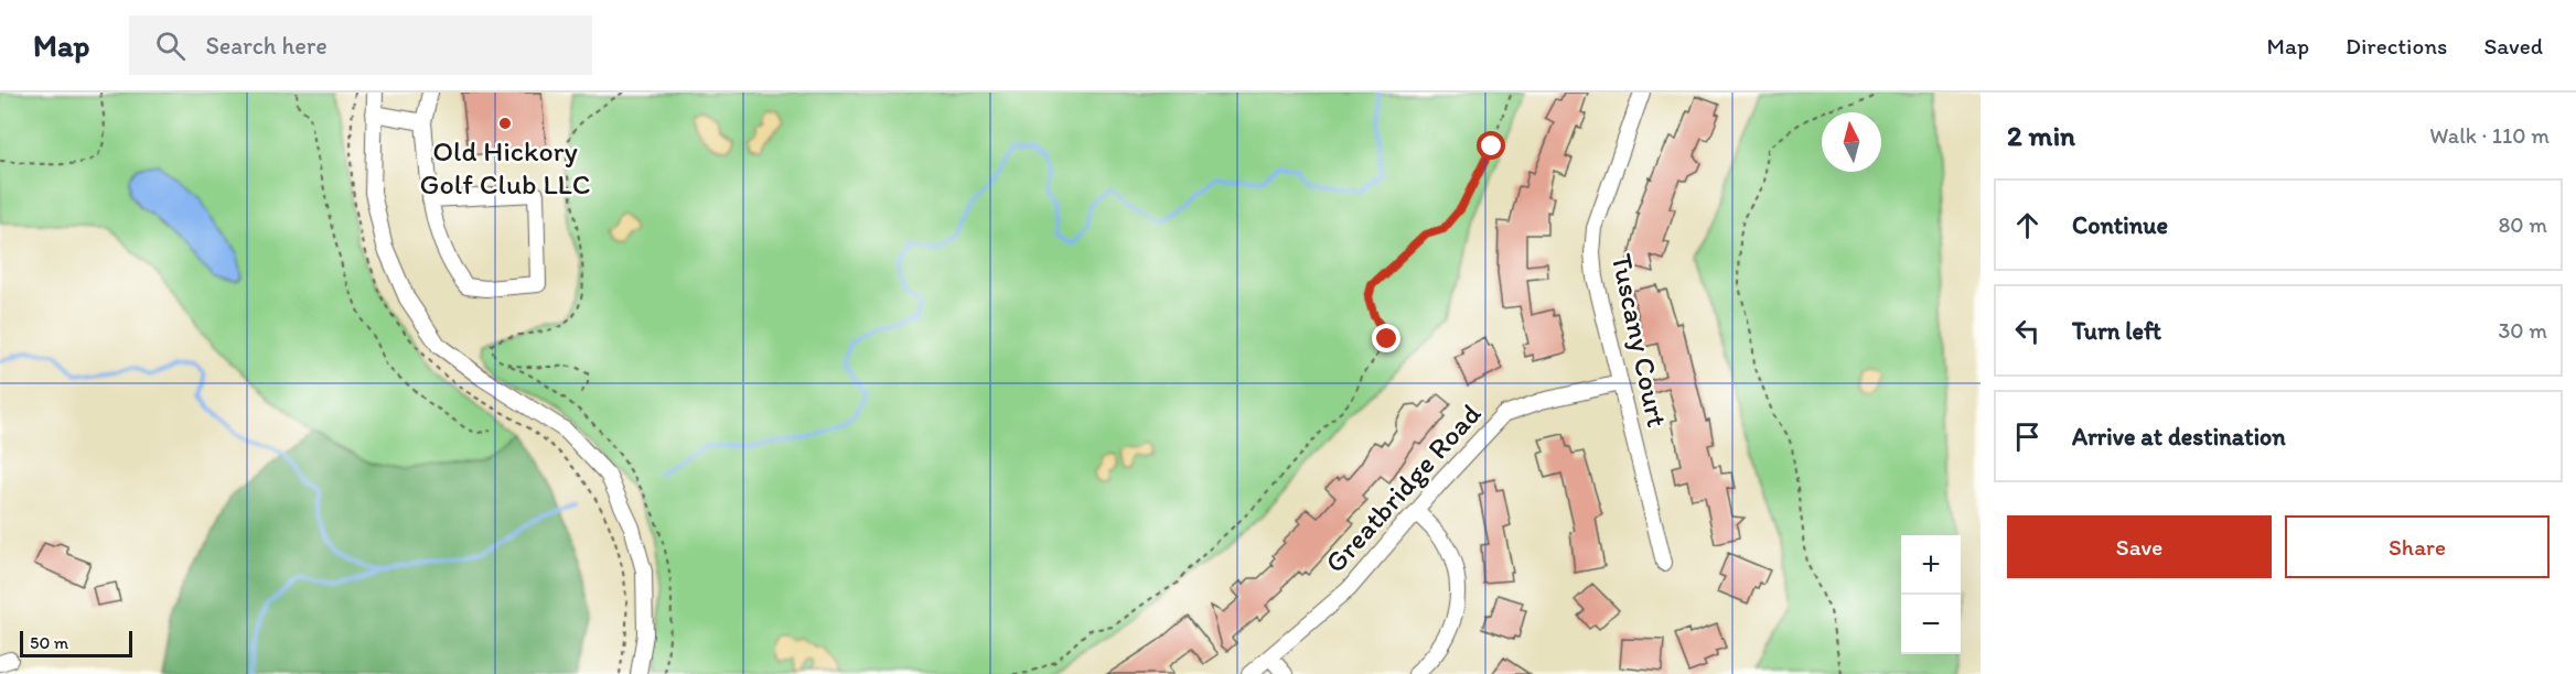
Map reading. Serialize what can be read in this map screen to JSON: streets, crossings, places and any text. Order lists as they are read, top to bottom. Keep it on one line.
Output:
{"streets":{"street":["Tuscany Court","Greatbridge Road"]},"crossings":[["Tuscany Court","Greatbridge Road"]],"places":["Old Hickory Golf Club LLC"],"scale_bar":"50 m","north":"top","page":{"header":"Map","search":"Search here","nav":["Map","Directions","Saved"],"heading":["2 min","Walk · 110 m"],"list":[["Continue","80 m"],["Turn left","30 m"],"Arrive at destination"],"buttons":["Save","Share"],"map_buttons":["+","−"],"scale":"50 m"}}
